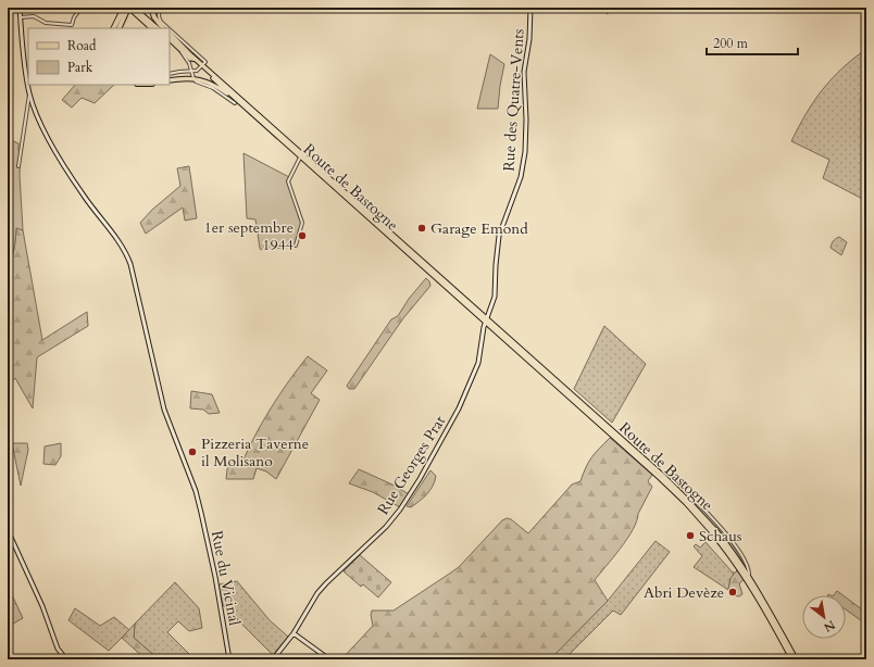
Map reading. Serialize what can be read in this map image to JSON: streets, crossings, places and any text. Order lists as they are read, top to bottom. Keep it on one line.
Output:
{"streets":{"highway":["Route de Bastogne"],"street":["Rue des Quatre-Vents","Rue Georges Prat","Rue du Vicinal"]},"crossings":[["Rue des Quatre-Vents","Route de Bastogne"],["Rue des Quatre-Vents","Rue Georges Prat"],["Route de Bastogne","Rue Georges Prat"]],"places":["Garage Emond","1er septembre 1944","Pizzeria Taverne il Molisano","Schaus","Abri Devèze"],"legend":["Road","Park"],"scale_bar":"200 m","north":"bottom right"}
